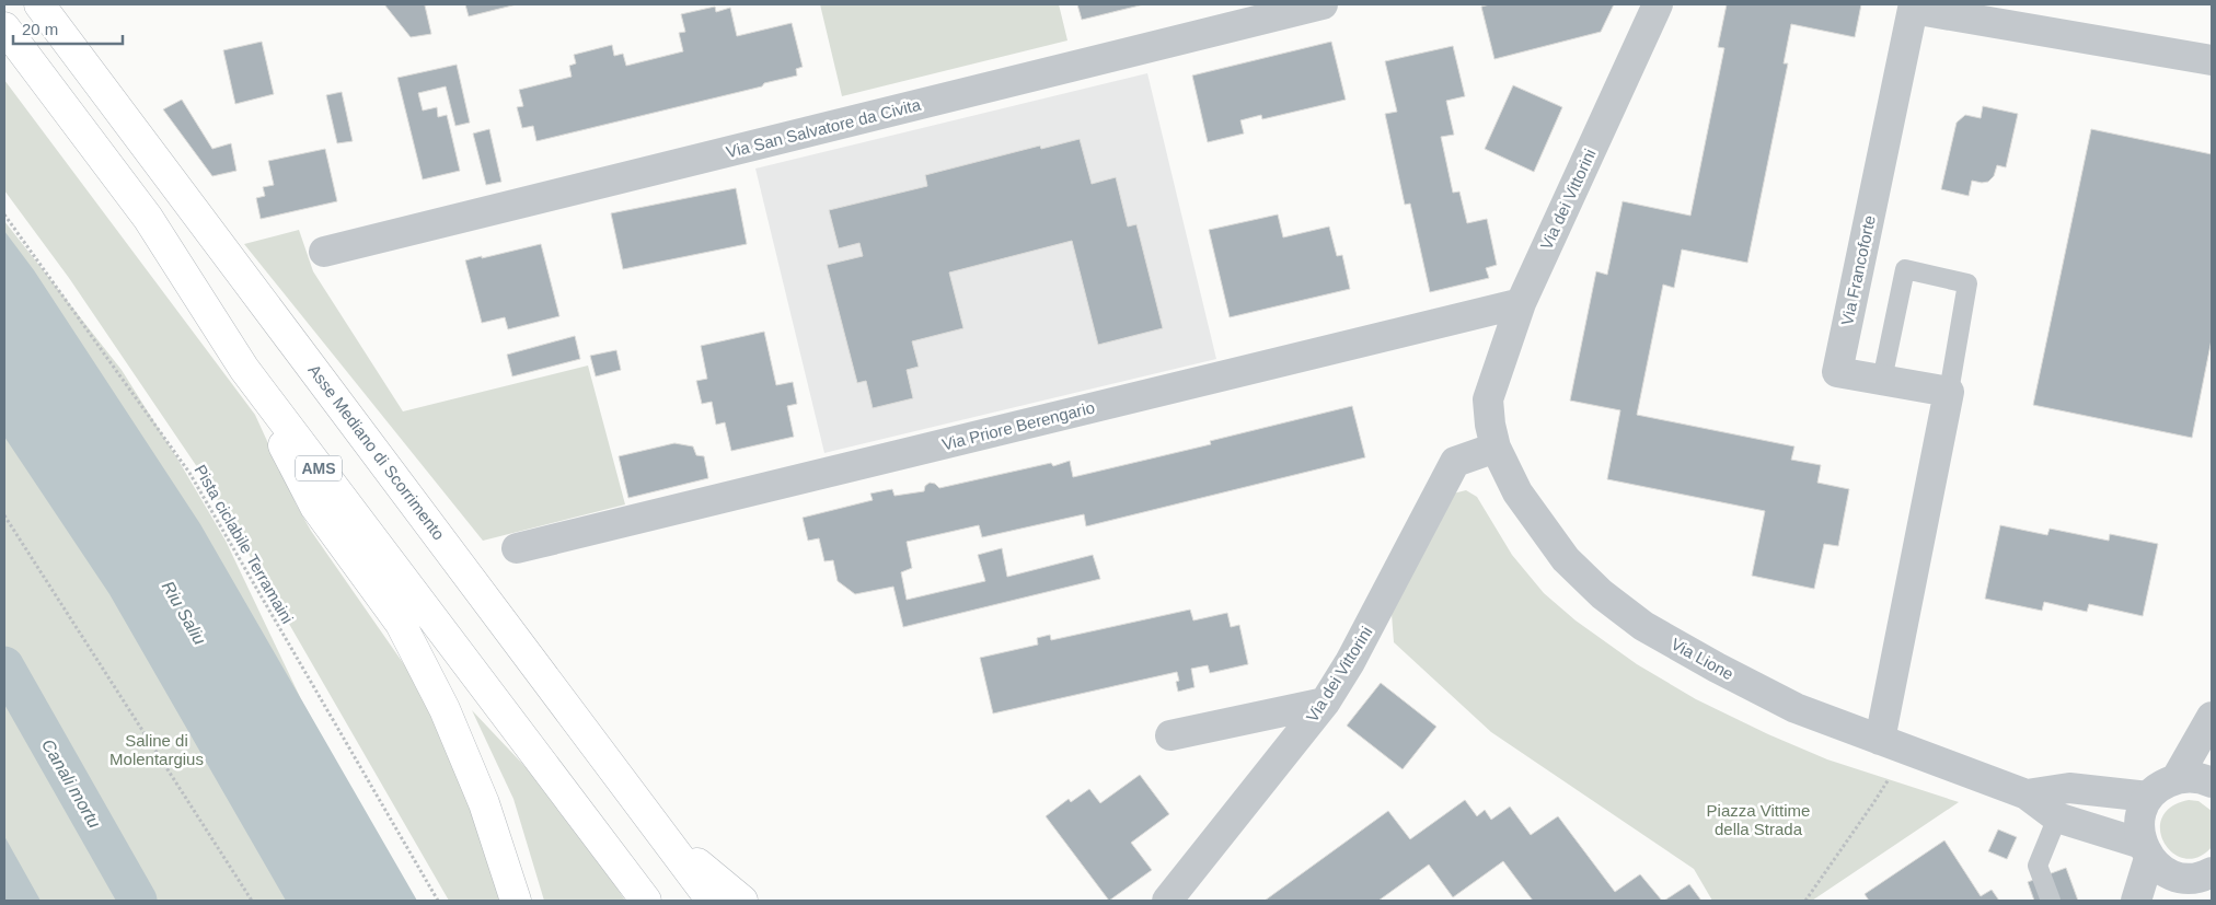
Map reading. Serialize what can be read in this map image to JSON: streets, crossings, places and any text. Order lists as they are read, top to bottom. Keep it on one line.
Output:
{"streets":{"highway":["Asse Mediano di Scorrimento","AMS"],"street":["Via San Salvatore da Civita","Via dei Vittorini","Via Francoforte","Via Priore Berengario","Via Lione"],"path":["Pista ciclabile Terramaini"]},"crossings":[["Via dei Vittorini","Via Priore Berengario"],["Via dei Vittorini","Via Lione"]],"water":["Riu Saliu","Canali mortu"],"parks":["Saline di Molentargius","Piazza Vittime della Strada"],"scale_bar":"20 m"}
